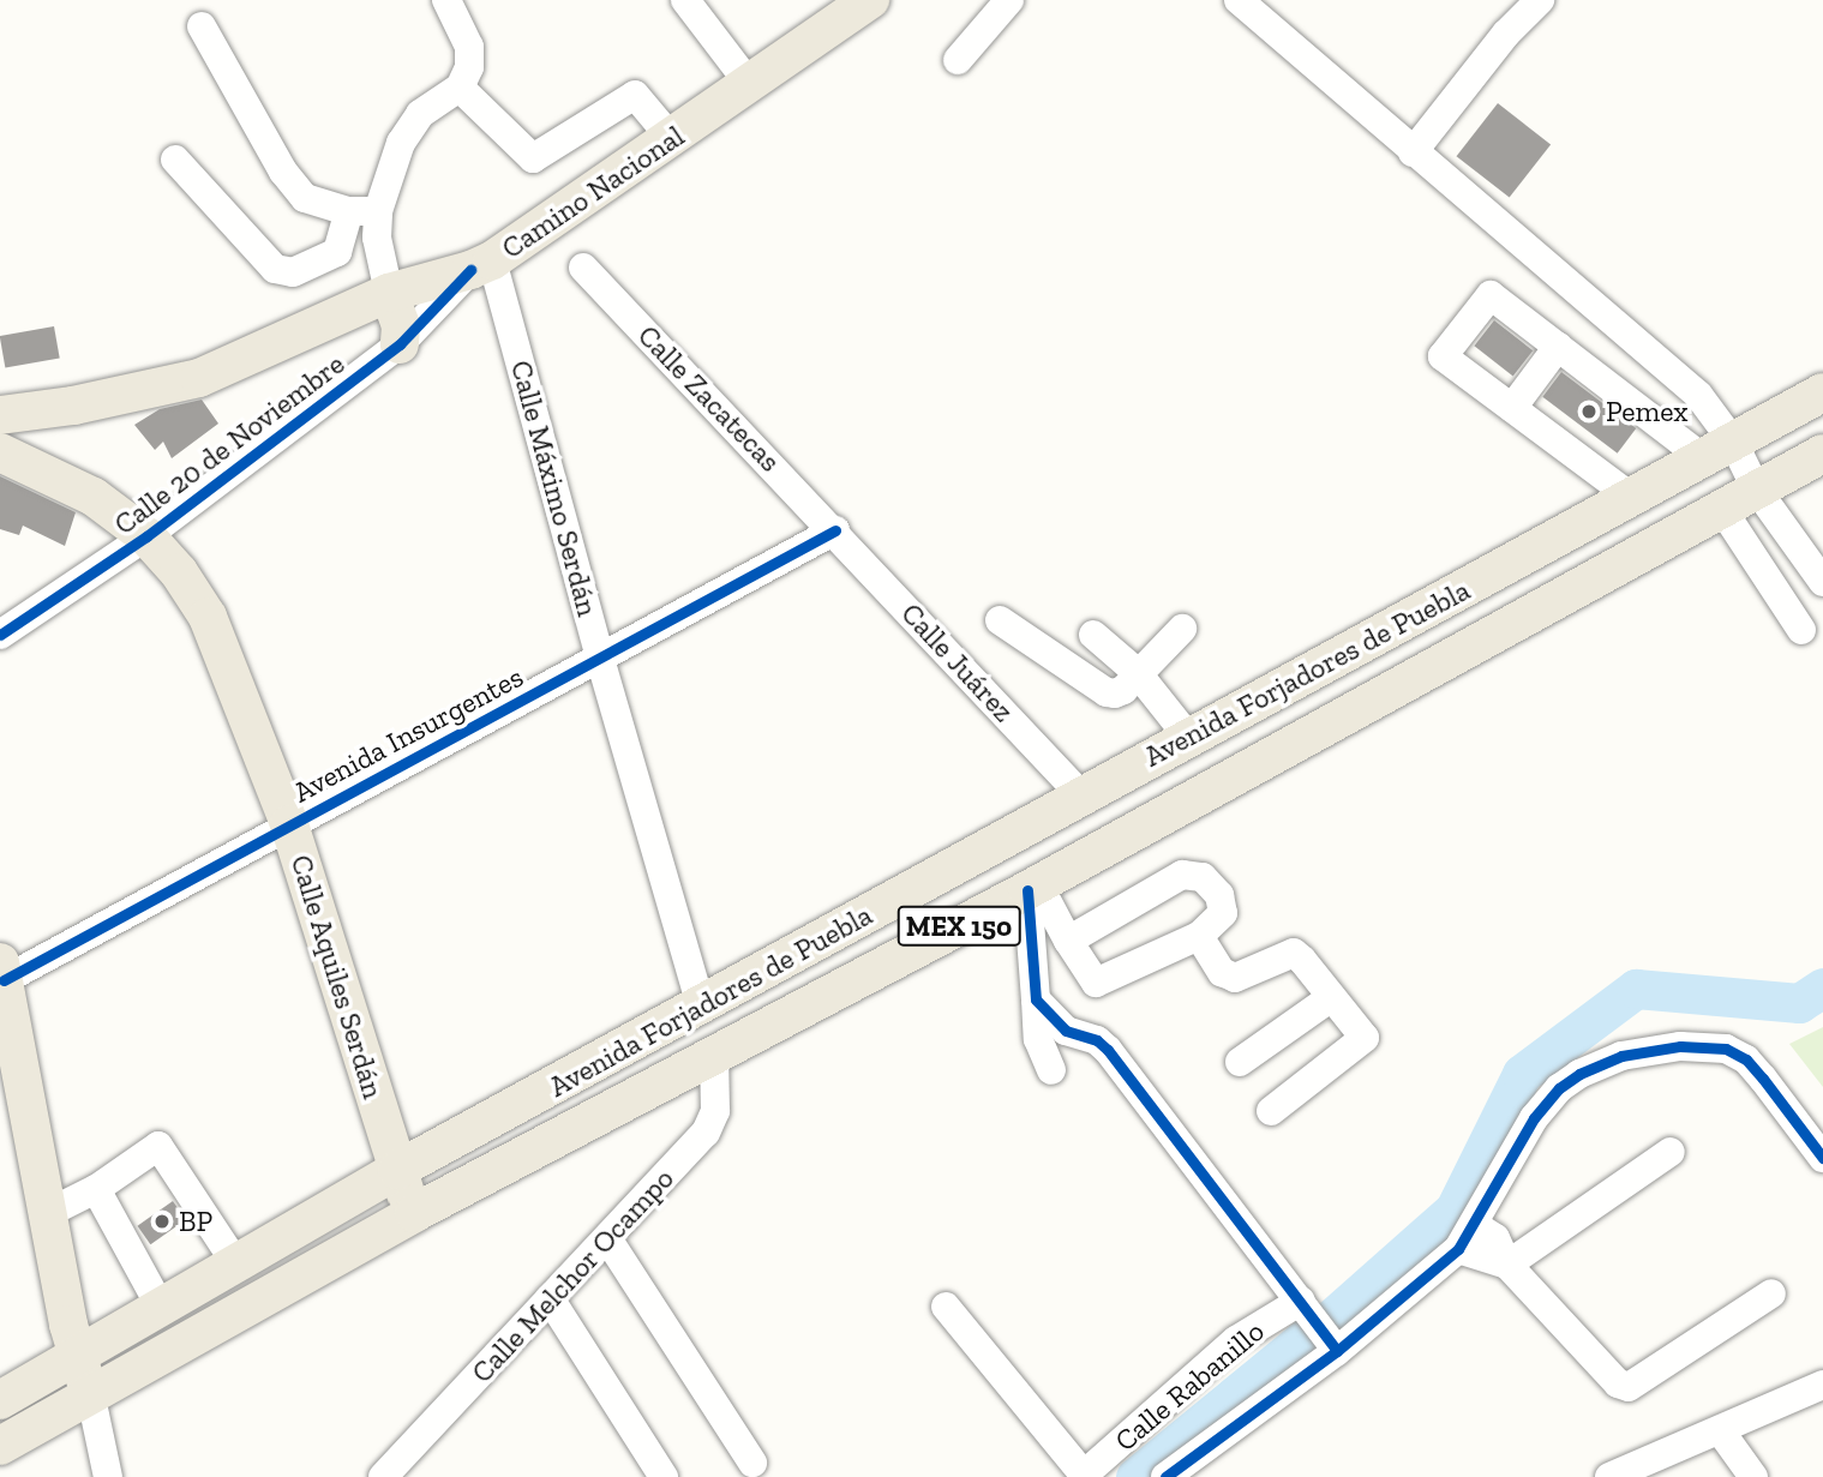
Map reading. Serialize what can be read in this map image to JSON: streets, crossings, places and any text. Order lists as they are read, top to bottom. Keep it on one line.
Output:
{"streets":{"main road":["Camino Nacional","Avenida Forjadores de Puebla","MEX 150","Calle Aquiles Serdán"],"street":["Calle Zacatecas","Calle 20 de Noviembre","Calle Máximo Serdán","Calle Juárez","Avenida Insurgentes","Calle Melchor Ocampo","Calle Rabanillo"]},"crossings":[["Camino Nacional","Calle 20 de Noviembre"],["Camino Nacional","Calle Máximo Serdán"],["Calle Zacatecas","Calle Juárez"],["Calle Zacatecas","Avenida Insurgentes"],["Calle 20 de Noviembre","Calle Máximo Serdán"],["Calle 20 de Noviembre","Calle Aquiles Serdán"],["Calle Máximo Serdán","Avenida Forjadores de Puebla"],["Calle Máximo Serdán","Avenida Insurgentes"],["Calle Juárez","Avenida Forjadores de Puebla"],["Calle Juárez","Avenida Insurgentes"],["Avenida Forjadores de Puebla","Calle Aquiles Serdán"],["Avenida Forjadores de Puebla","Calle Melchor Ocampo"],["Avenida Insurgentes","Calle Aquiles Serdán"]],"places":["Pemex","BP"]}
